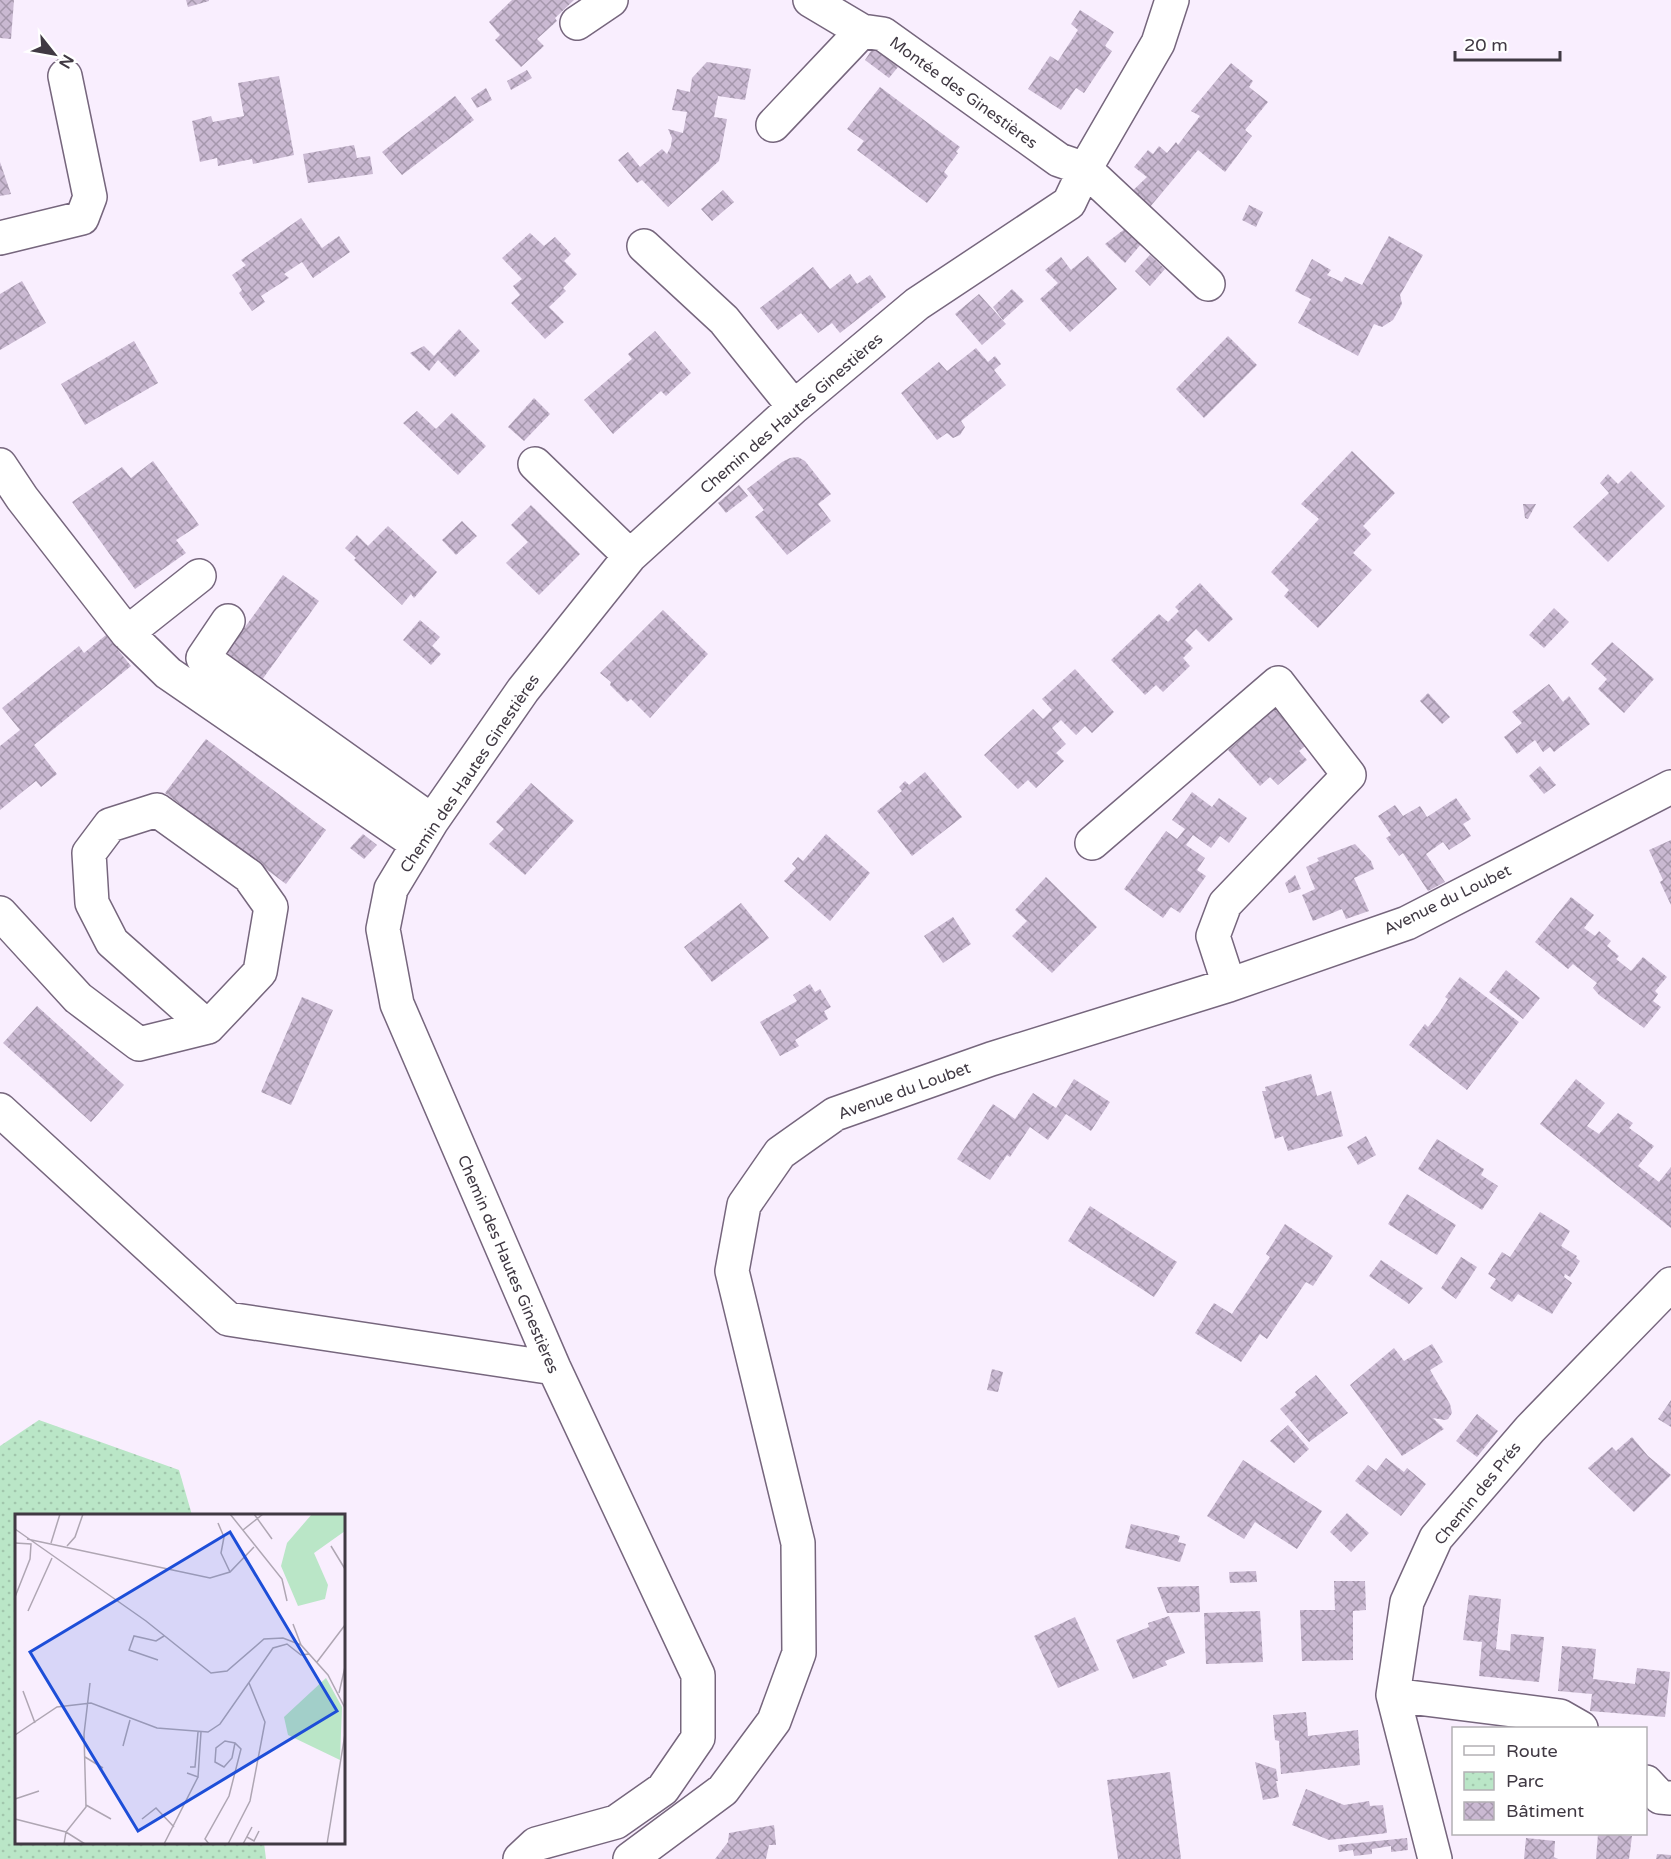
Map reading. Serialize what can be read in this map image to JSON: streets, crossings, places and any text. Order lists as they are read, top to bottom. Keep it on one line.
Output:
{"streets":{"street":["Montée des Ginestières","Chemin des Hautes Ginestières","Avenue du Loubet","Chemin des Prés"]},"crossings":[["Montée des Ginestières","Chemin des Hautes Ginestières"]],"legend":["Route","Parc","Bâtiment"],"scale_bar":"20 m","north":"bottom right"}
